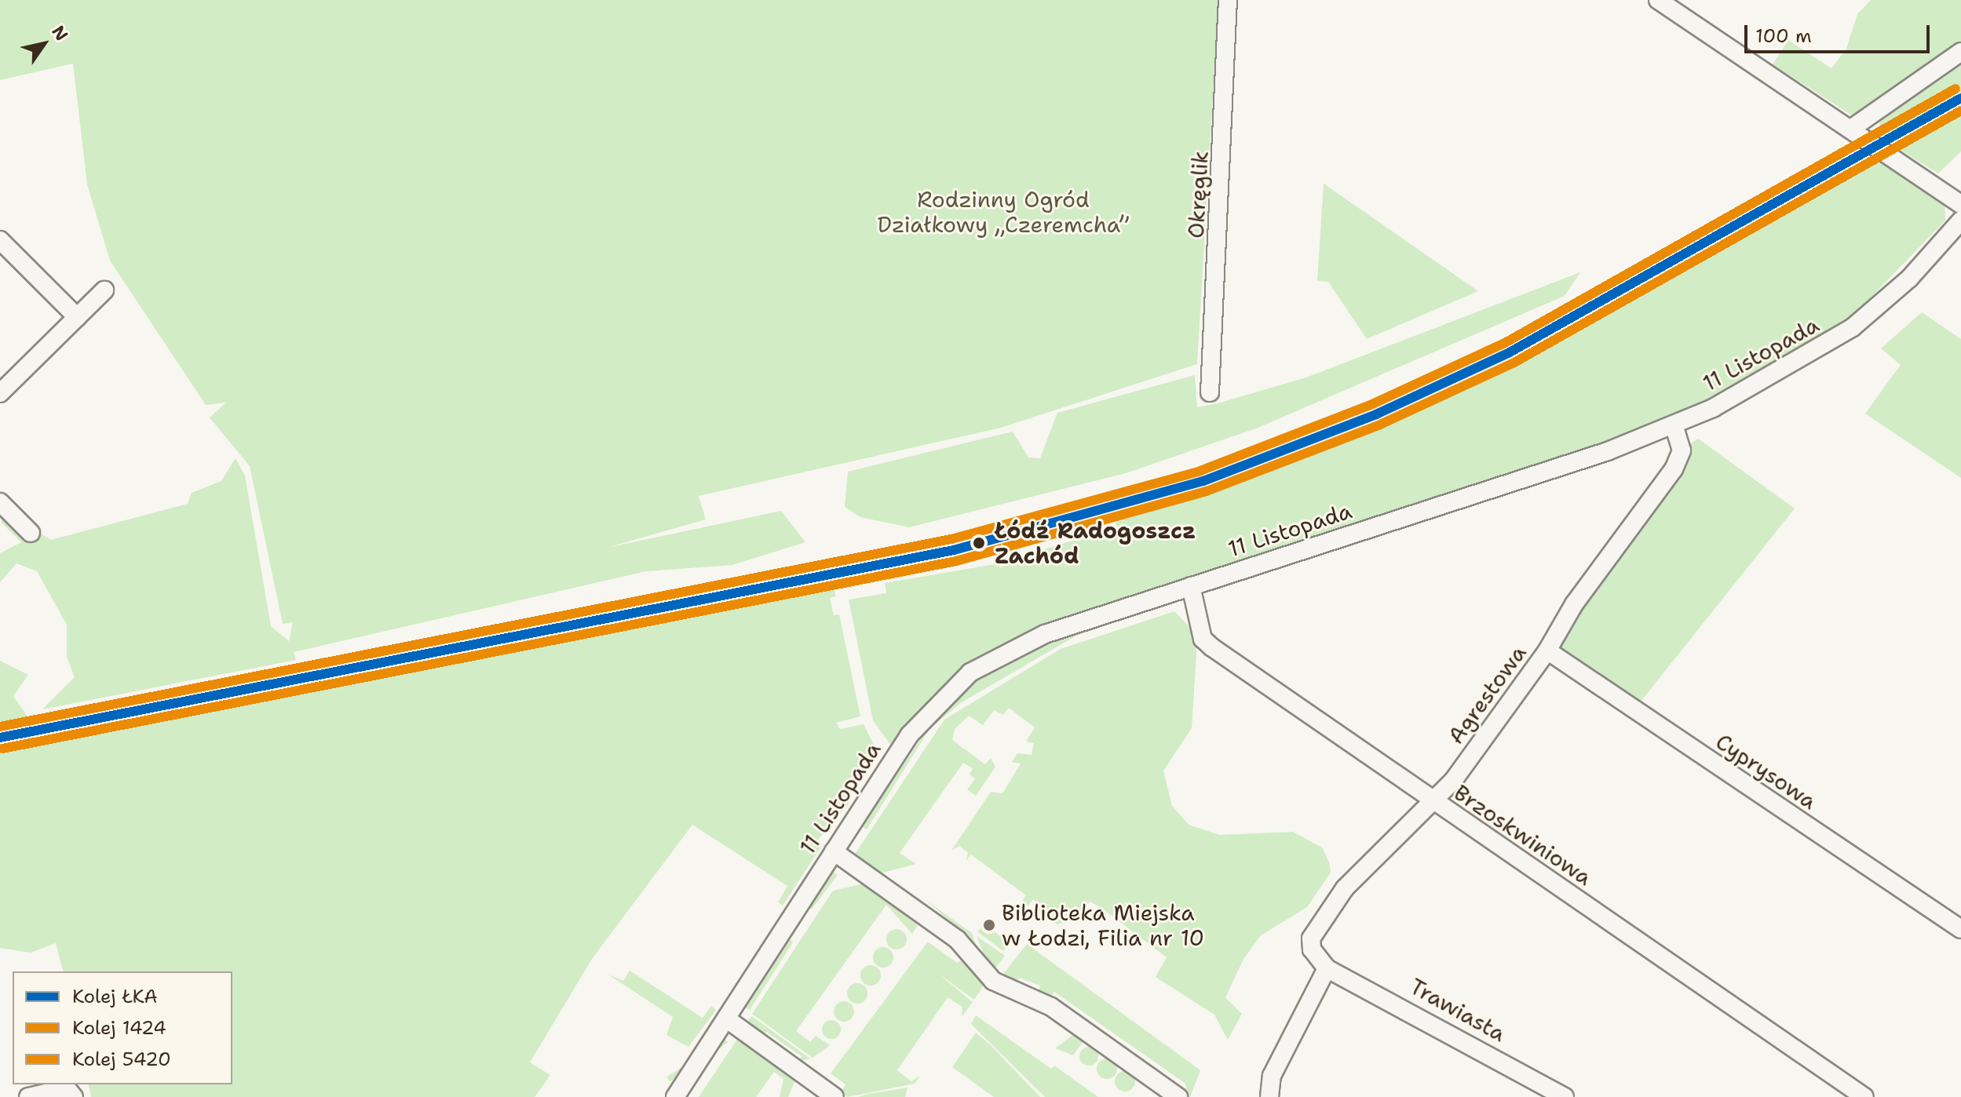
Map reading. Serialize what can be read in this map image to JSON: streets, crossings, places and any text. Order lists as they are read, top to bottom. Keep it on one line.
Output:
{"streets":{"street":["Okręglik","11 Listopada","Agrestowa","Cyprysowa","Brzoskwiniowa","Trawiasta"]},"crossings":[["11 Listopada","Agrestowa"],["11 Listopada","Brzoskwiniowa"],["Agrestowa","Cyprysowa"],["Agrestowa","Brzoskwiniowa"],["Agrestowa","Trawiasta"]],"parks":["Rodzinny Ogród Działkowy „Czeremcha”"],"places":["Łódź Radogoszcz Zachód","Biblioteka Miejska w Łodzi, Filia nr 10"],"lines":["rail line 5420","rail line ŁKA","rail line 1424"],"legend":["Kolej ŁKA","Kolej 1424","Kolej 5420"],"scale_bar":"100 m","north":"top right"}
